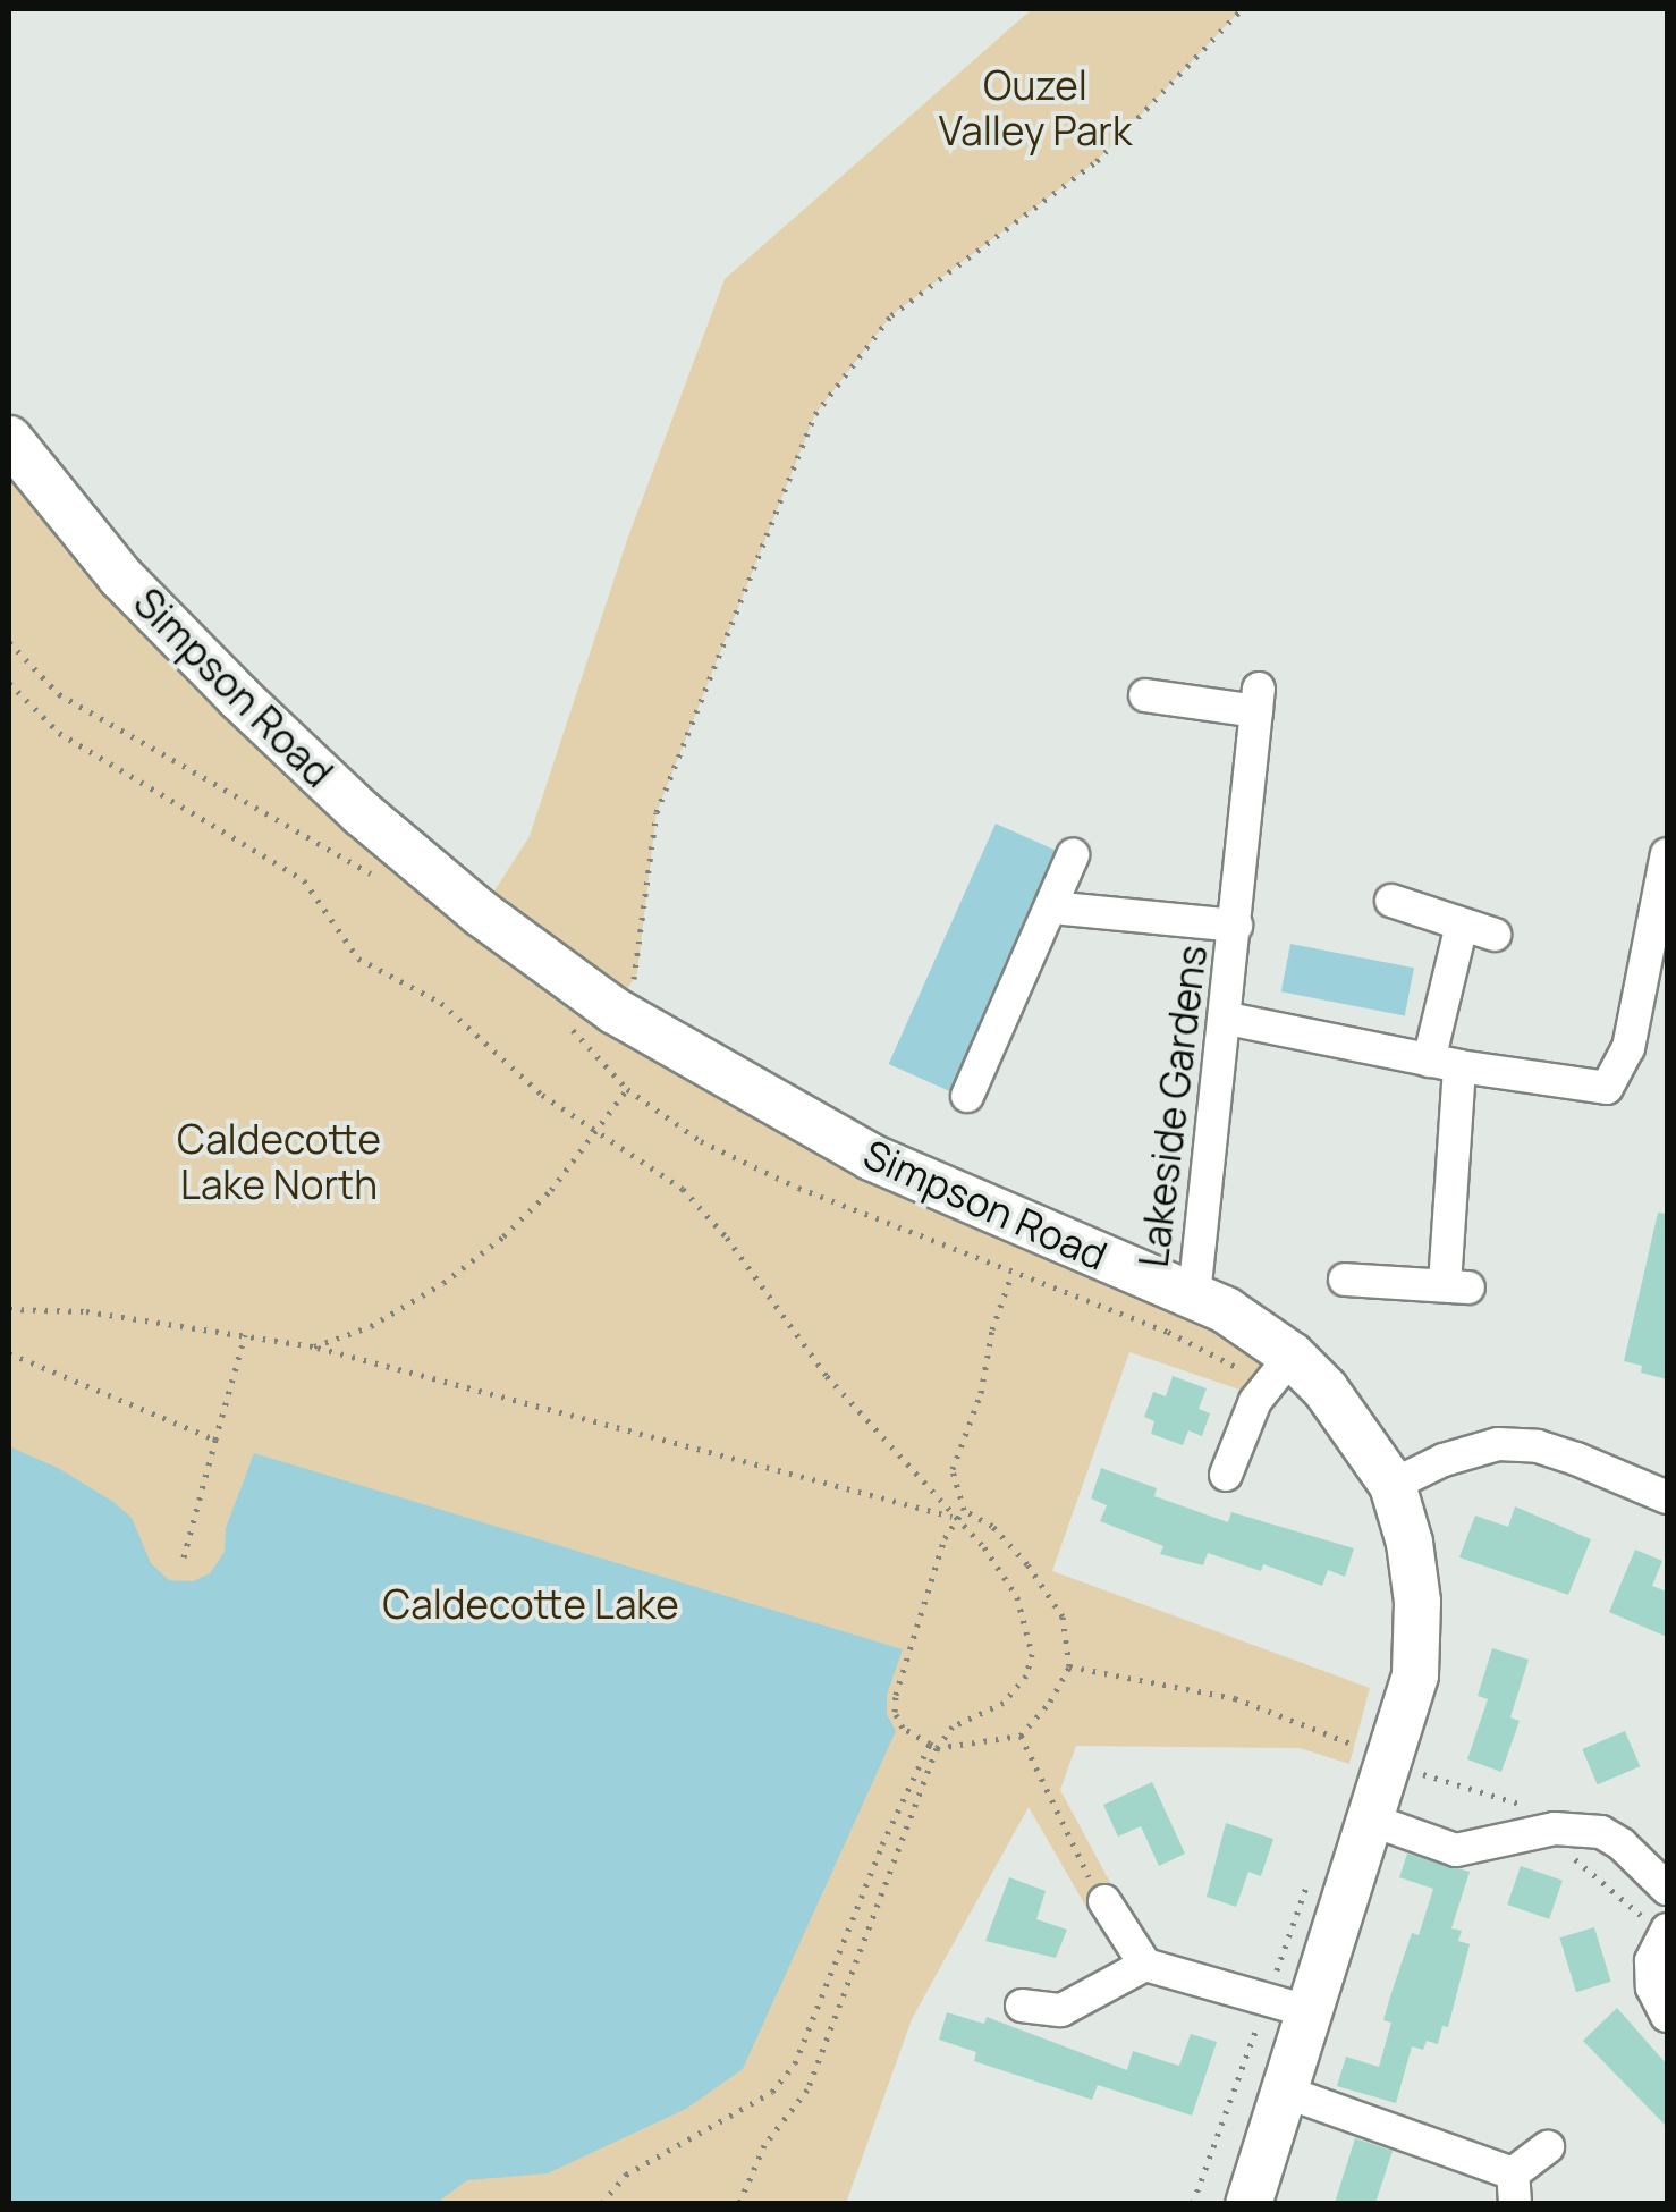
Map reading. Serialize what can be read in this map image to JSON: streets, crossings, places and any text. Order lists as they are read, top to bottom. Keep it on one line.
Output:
{"streets":{"street":["Simpson Road","Lakeside Gardens"]},"crossings":[["Simpson Road","Lakeside Gardens"]],"parks":["Ouzel Valley Park","Caldecotte Lake North","Caldecotte Lake"]}
